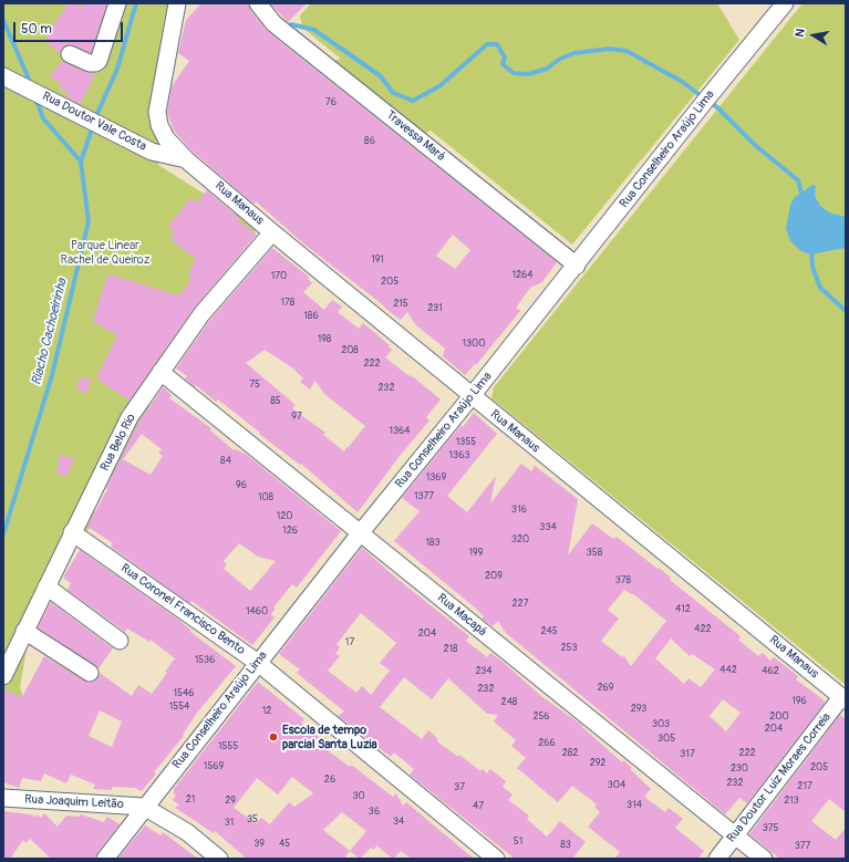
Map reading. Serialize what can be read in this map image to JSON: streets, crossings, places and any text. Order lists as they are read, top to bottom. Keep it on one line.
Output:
{"streets":{"street":["Rua Doutor Vale Costa","Travessa Mará","Rua Conselheiro Araújo Lima","Rua Manaus","Rua Belo Rio","Rua Coronel Francisco Bento","Rua Macapá","Rua Doutor Luiz Moraes Correia","Rua Joaquim Leitão"]},"crossings":[["Rua Doutor Vale Costa","Rua Manaus"],["Travessa Mará","Rua Conselheiro Araújo Lima"],["Rua Conselheiro Araújo Lima","Rua Manaus"],["Rua Conselheiro Araújo Lima","Rua Coronel Francisco Bento"],["Rua Conselheiro Araújo Lima","Rua Macapá"],["Rua Conselheiro Araújo Lima","Rua Joaquim Leitão"],["Rua Manaus","Rua Belo Rio"],["Rua Manaus","Rua Doutor Luiz Moraes Correia"],["Rua Belo Rio","Rua Coronel Francisco Bento"],["Rua Belo Rio","Rua Macapá"],["Rua Macapá","Rua Doutor Luiz Moraes Correia"]],"water":["Riacho Cachoeirinha"],"parks":["Parque Linear Rachel de Queiroz"],"places":["Escola de tempo parcial Santa Luzia"],"house_numbers":["76","86","191","1264","170","205","178","215","231","186","198","1300","208","222","75","232","85","97","1364","1355","1363","84","1369","96","1377","108","316","120","334","126","320","183","199","358","209","378","227","412","1460","422","245","204","17","253","218","1536","442","234","462","269","232","1546","196","248","1554","293","12","256","200","303","204","305","266","1555","282","222","317","292","1569","205","230","26","232","304","217","37","30","21","29","213","314","47","36","35","34","31","375","51","39","45","83","377"],"scale_bar":"50 m","north":"left"}
